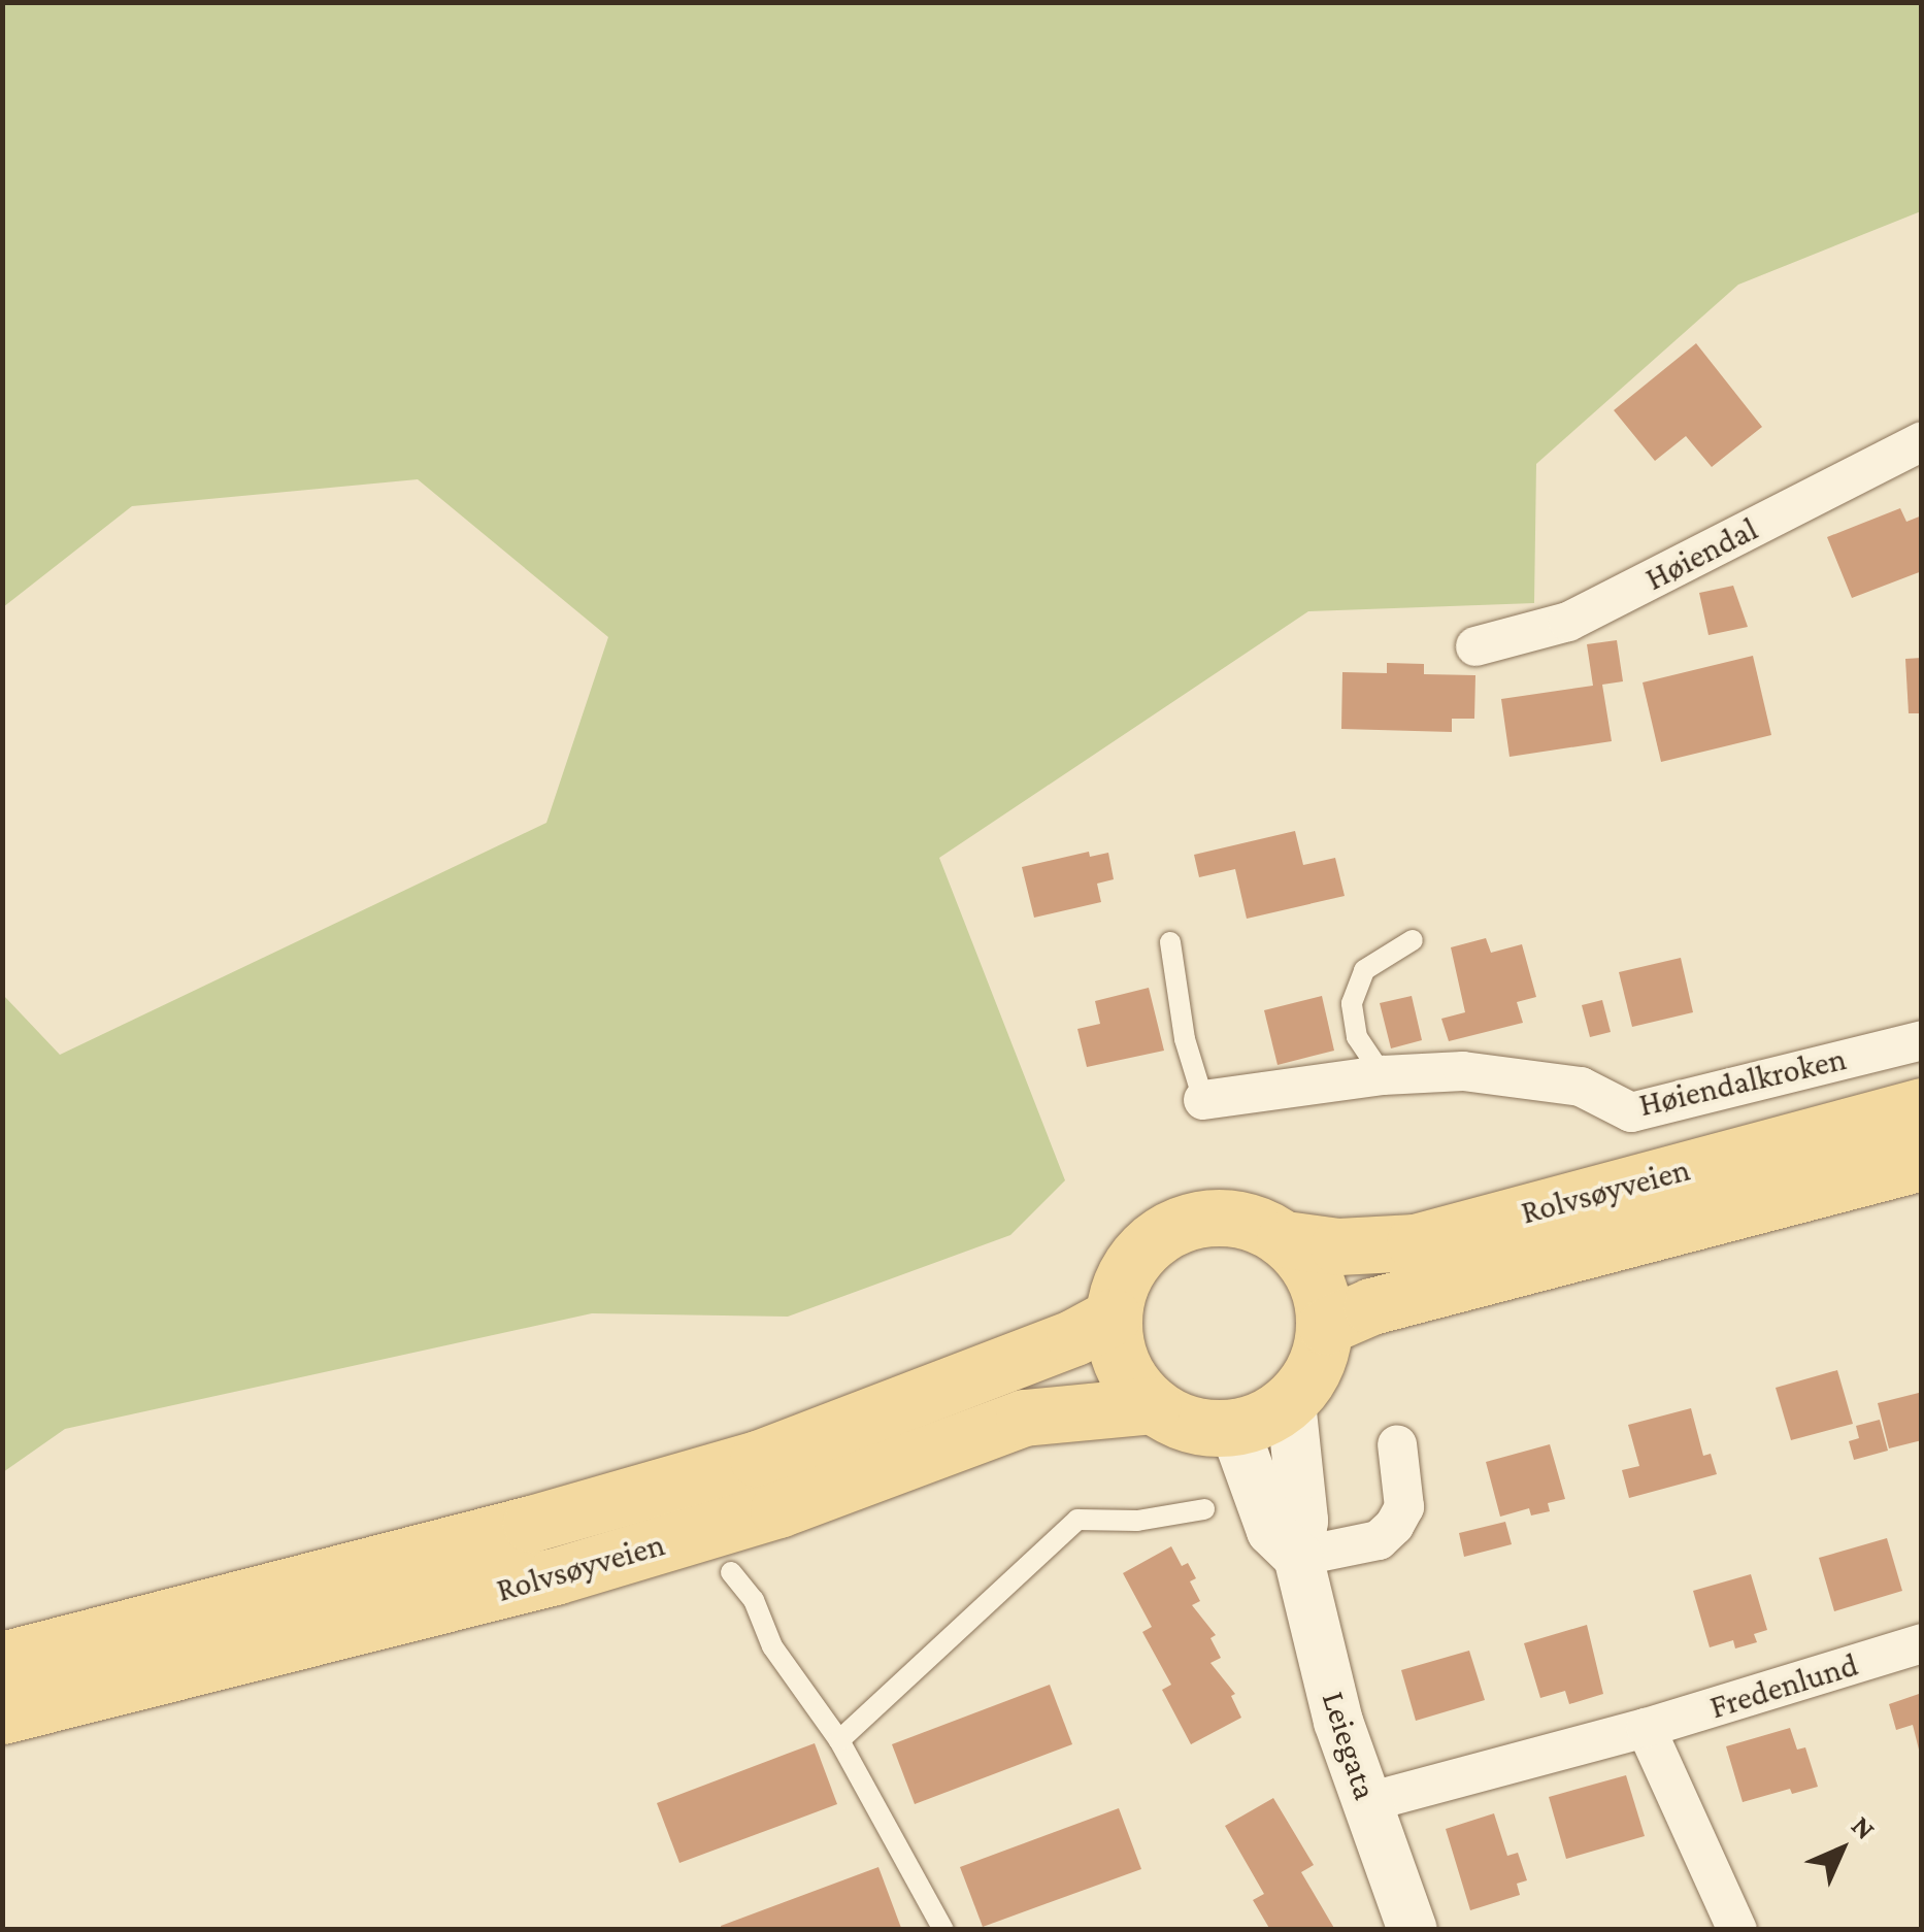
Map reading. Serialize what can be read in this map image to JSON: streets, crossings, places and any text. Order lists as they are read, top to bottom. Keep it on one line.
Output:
{"streets":{"main road":["Rolvsøyveien"],"street":["Høiendal","Høiendalkroken","Fredenlund","Leiegata"]},"crossings":[["Rolvsøyveien","Leiegata"],["Fredenlund","Leiegata"]],"north":"top right"}
